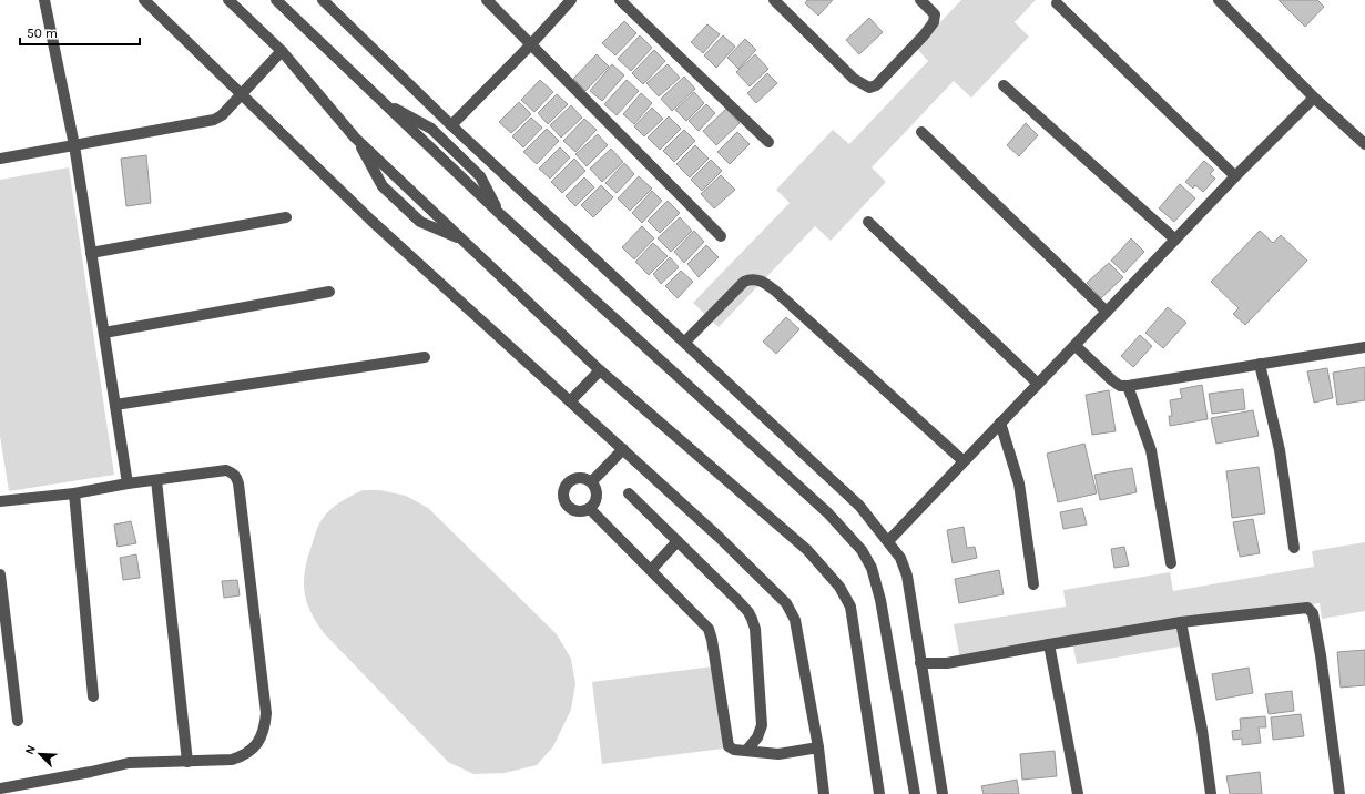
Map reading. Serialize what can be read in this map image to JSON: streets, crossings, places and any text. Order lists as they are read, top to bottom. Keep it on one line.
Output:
{"scale_bar":"50 m","north":"top left"}
